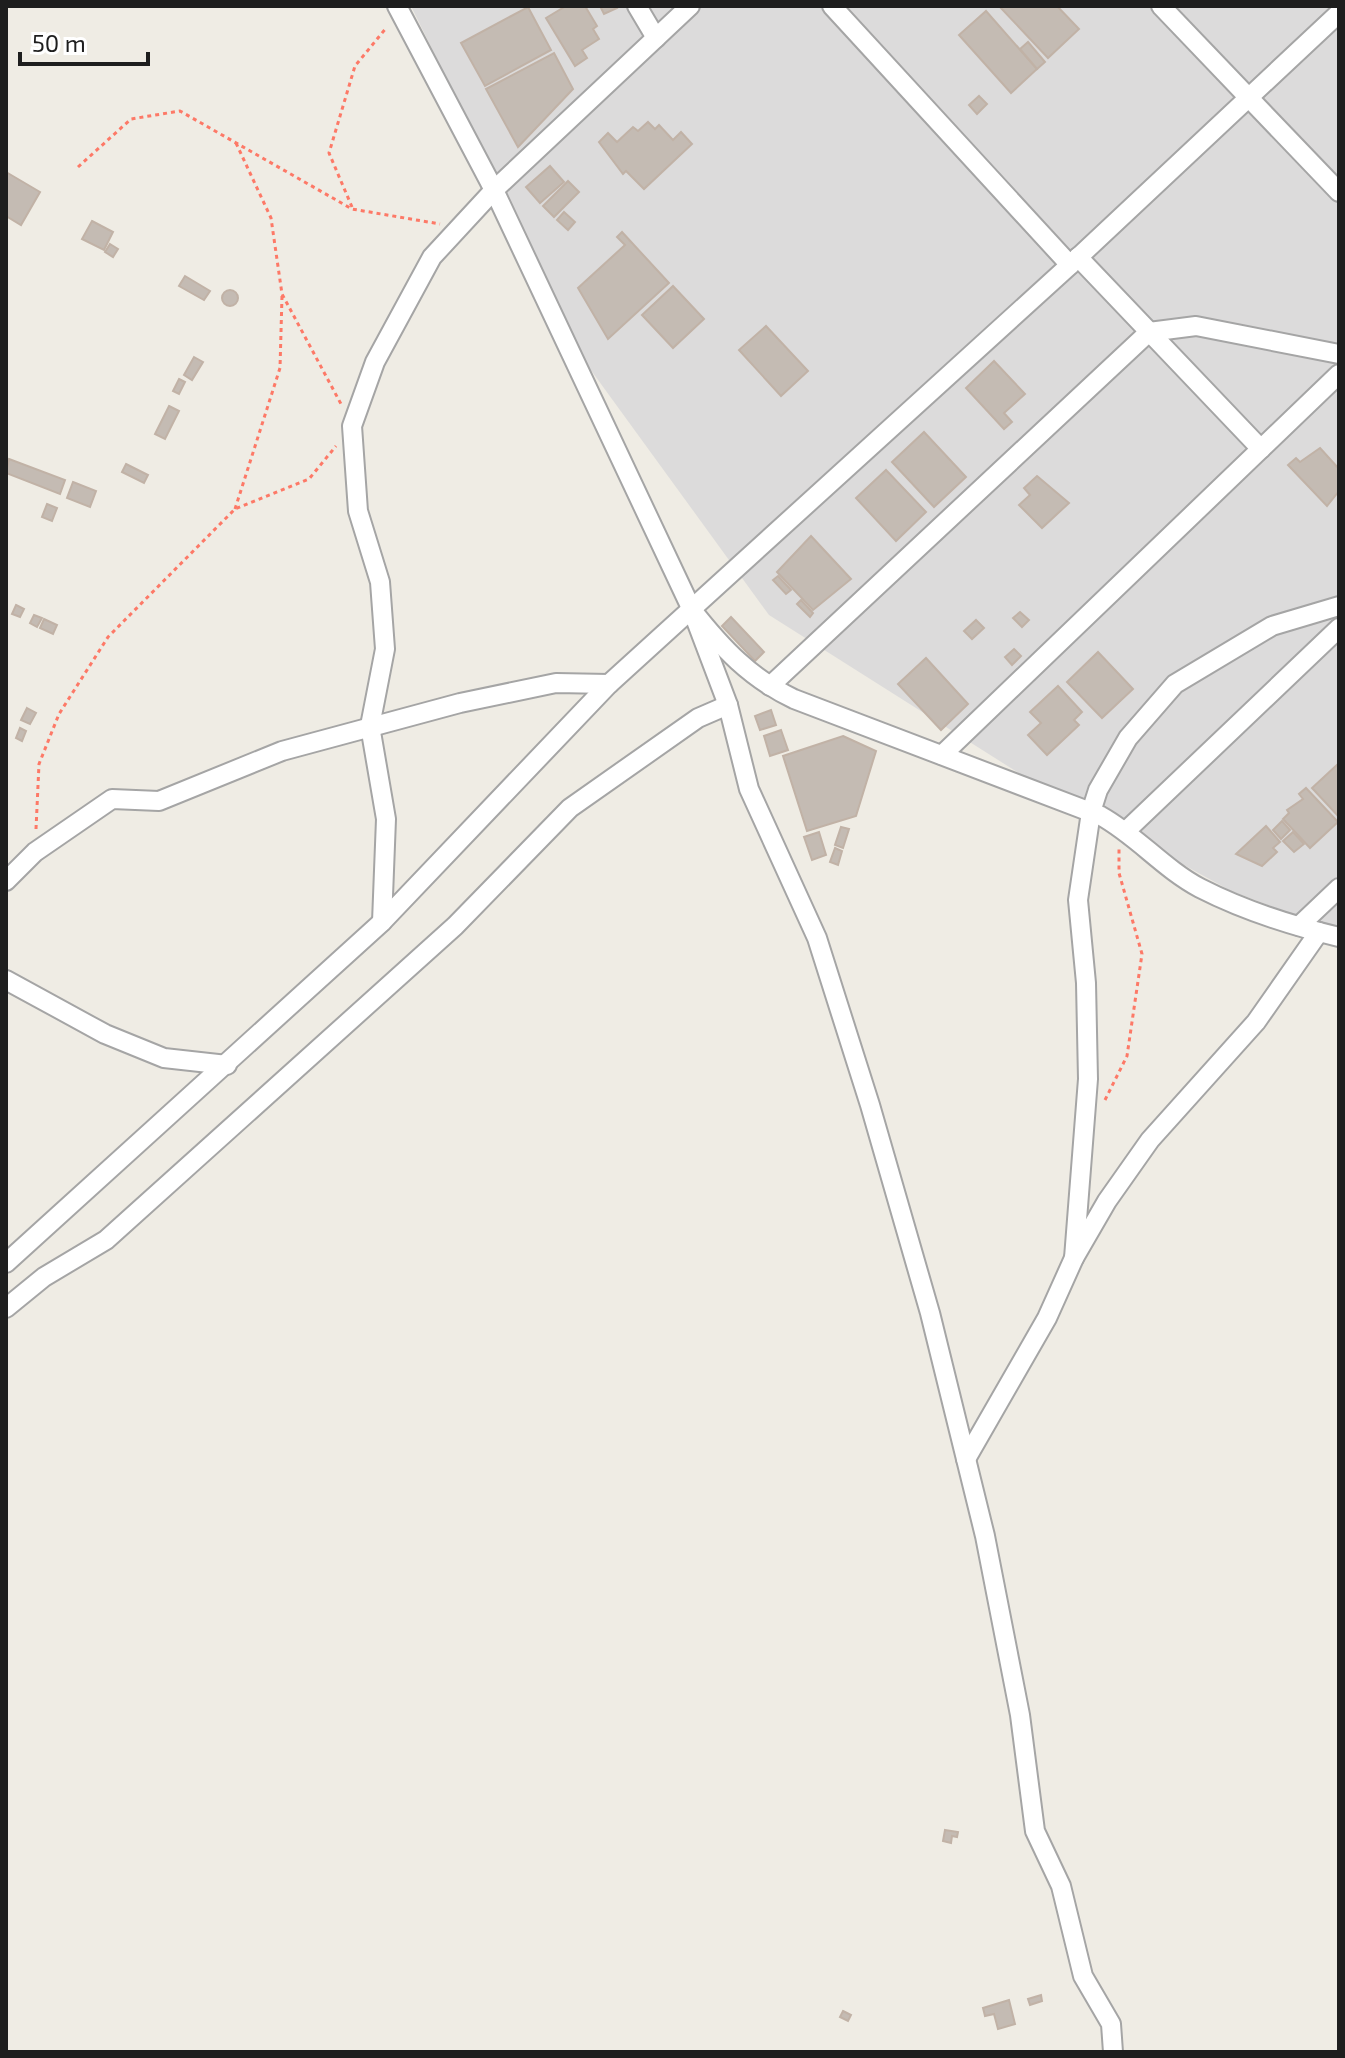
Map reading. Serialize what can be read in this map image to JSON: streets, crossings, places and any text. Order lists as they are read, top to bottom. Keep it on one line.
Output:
{"scale_bar":"50 m"}
